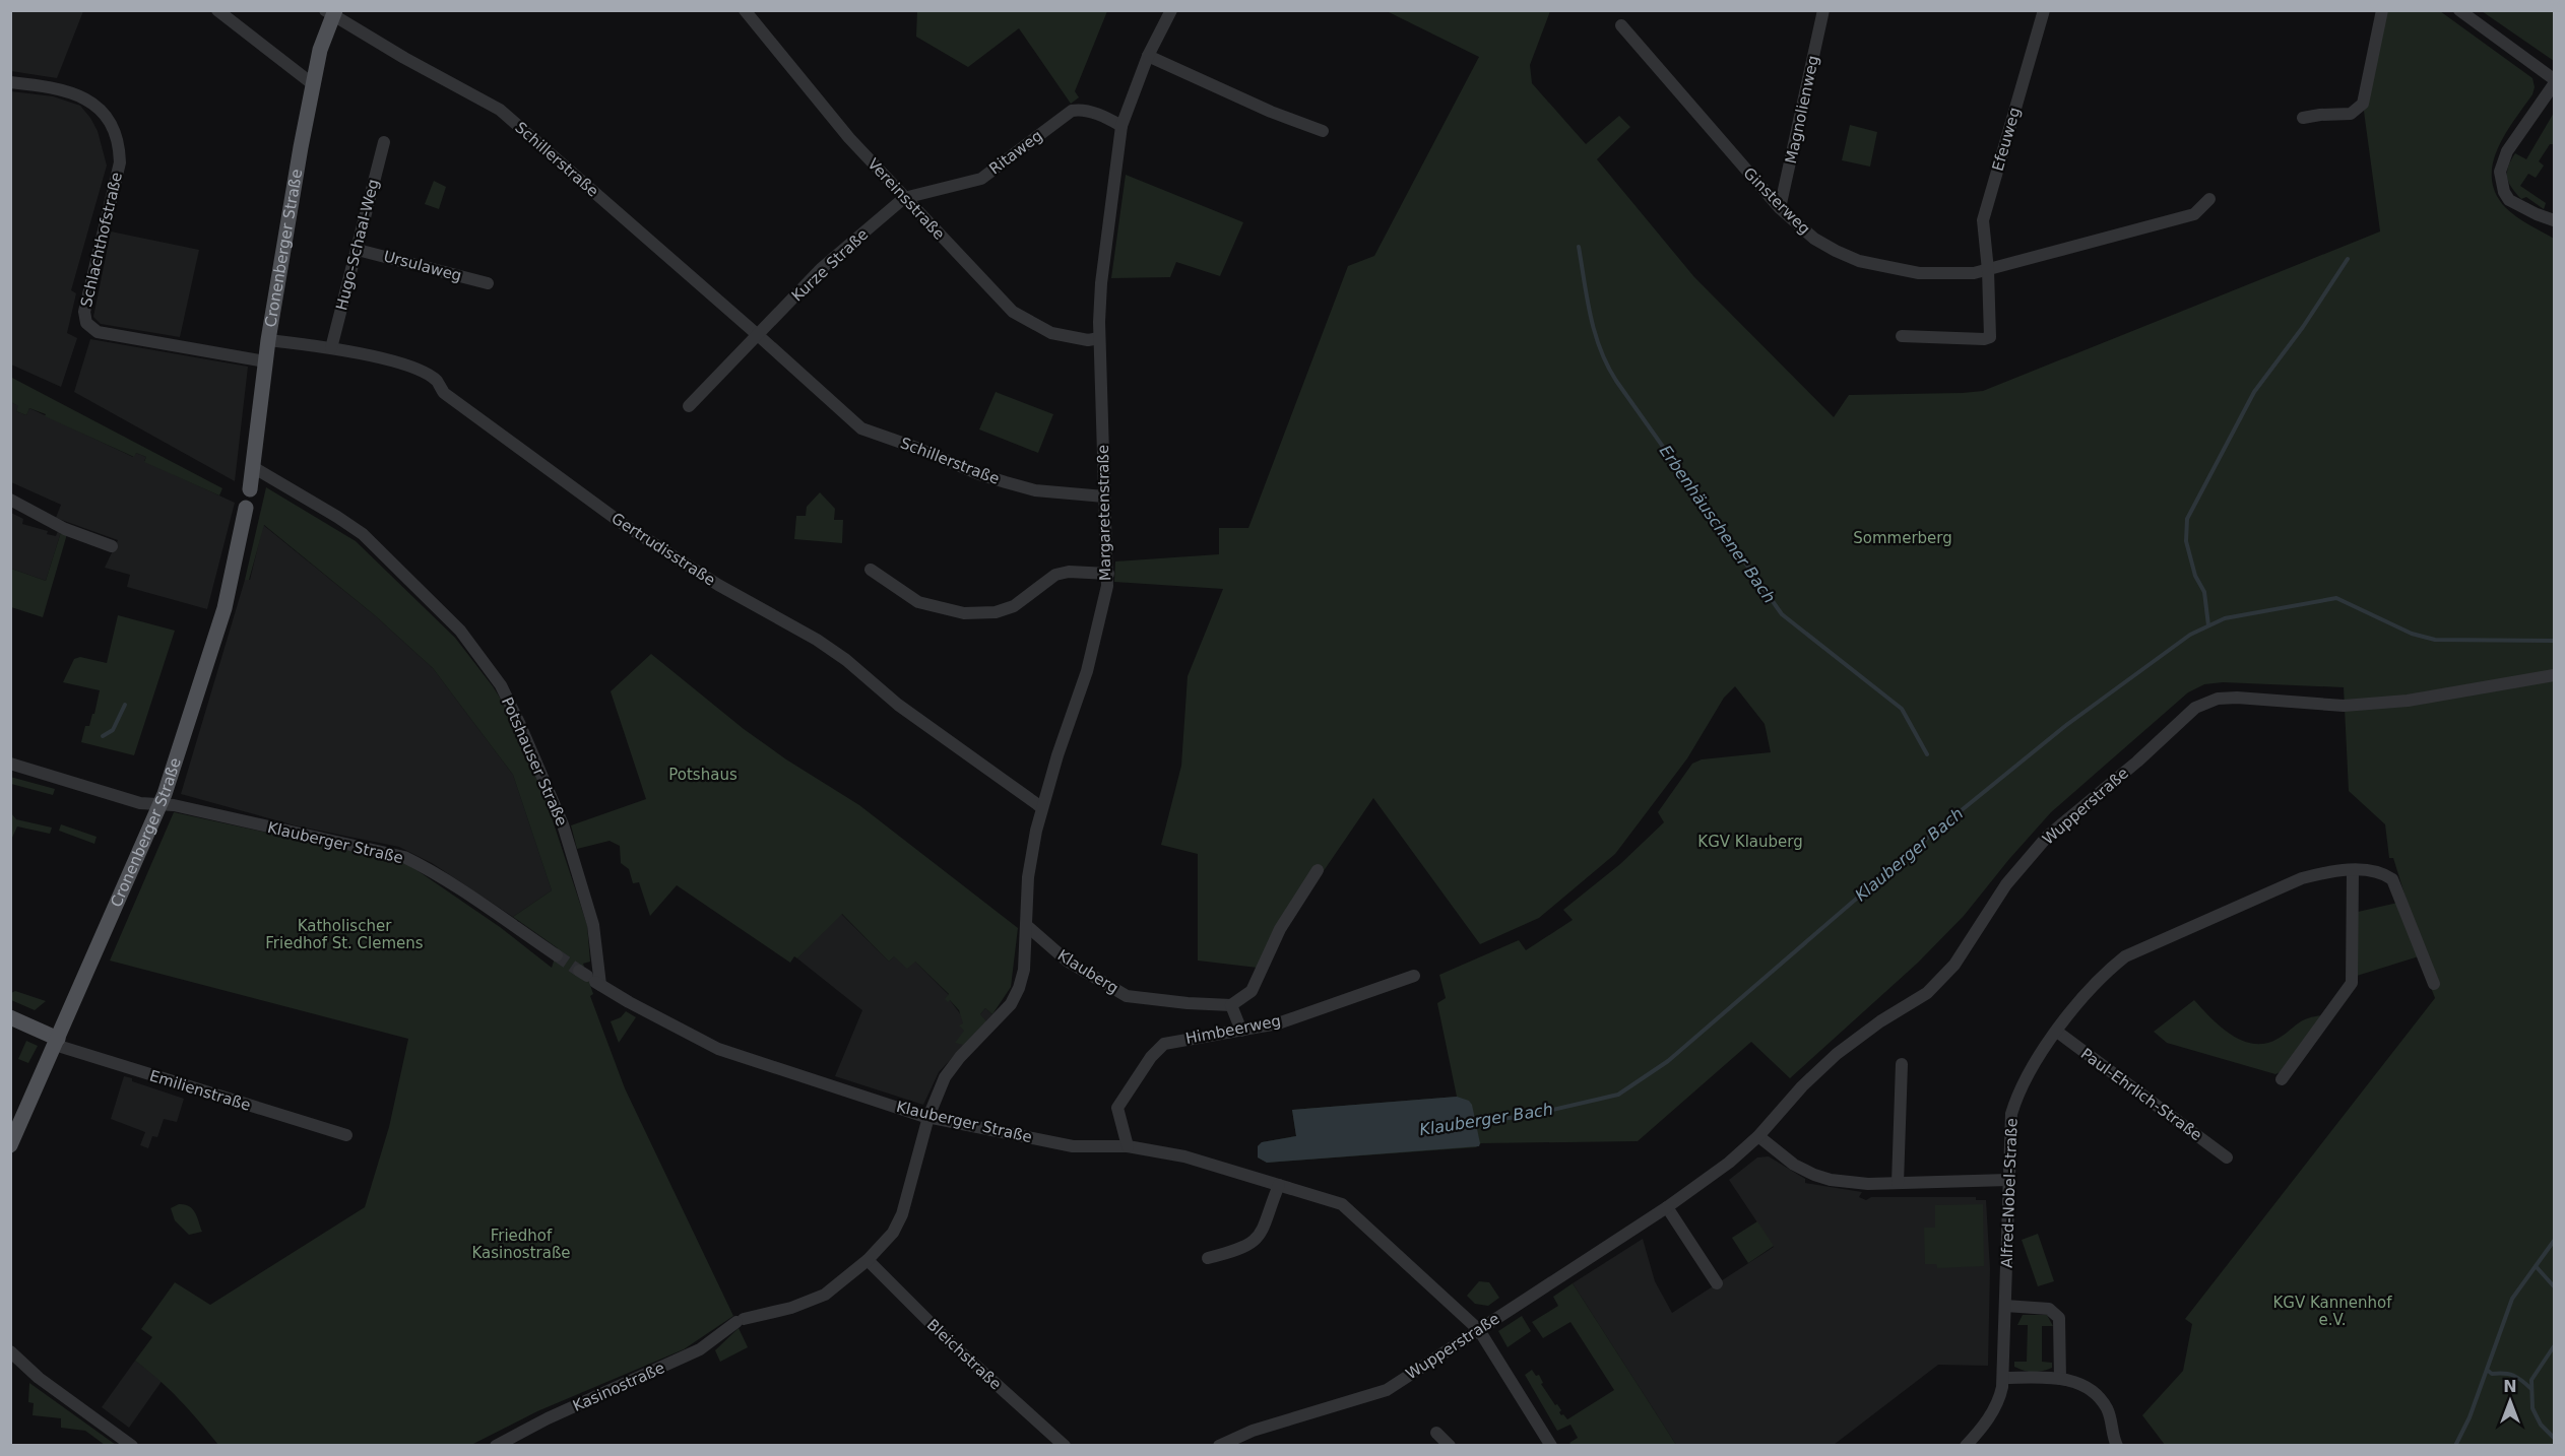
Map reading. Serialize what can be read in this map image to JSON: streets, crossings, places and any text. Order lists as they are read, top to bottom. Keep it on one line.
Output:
{"streets":{"main road":["Cronenberger Straße"],"street":["Magnolienweg","Efeuweg","Ritaweg","Schillerstraße","Vereinsstraße","Ginsterweg","Schlachthofstraße","Hugo-Schaal-Weg","Kurze Straße","Ursulaweg","Margaretenstraße","Gertrudisstraße","Potshauser Straße","Wupperstraße","Klauberger Straße","Klauberg","Himbeerweg","Emilienstraße","Paul-Ehrlich-Straße","Alfred-Nobel-Straße","Bleichstraße","Kasinostraße"]},"crossings":[["Magnolienweg","Ginsterweg"],["Efeuweg","Ginsterweg"],["Ritaweg","Vereinsstraße"],["Ritaweg","Kurze Straße"],["Ritaweg","Margaretenstraße"],["Schillerstraße","Cronenberger Straße"],["Schillerstraße","Kurze Straße"],["Schillerstraße","Margaretenstraße"],["Vereinsstraße","Kurze Straße"],["Vereinsstraße","Margaretenstraße"],["Schlachthofstraße","Cronenberger Straße"],["Hugo-Schaal-Weg","Ursulaweg"],["Hugo-Schaal-Weg","Gertrudisstraße"],["Cronenberger Straße","Gertrudisstraße"],["Cronenberger Straße","Potshauser Straße"],["Cronenberger Straße","Klauberger Straße"],["Cronenberger Straße","Emilienstraße"],["Margaretenstraße","Gertrudisstraße"],["Margaretenstraße","Klauberger Straße"],["Margaretenstraße","Klauberg"],["Margaretenstraße","Kasinostraße"],["Potshauser Straße","Klauberger Straße"],["Wupperstraße","Klauberger Straße"],["Klauberger Straße","Himbeerweg"],["Klauberger Straße","Kasinostraße"],["Paul-Ehrlich-Straße","Alfred-Nobel-Straße"],["Bleichstraße","Kasinostraße"]],"water":["Erbenhäuschener Bach","Klauberger Bach"],"parks":["Sommerberg","Potshaus","KGV Klauberg","Katholischer Friedhof St. Clemens","Friedhof Kasinostraße","KGV Kannenhof e.V."],"north":"top"}
